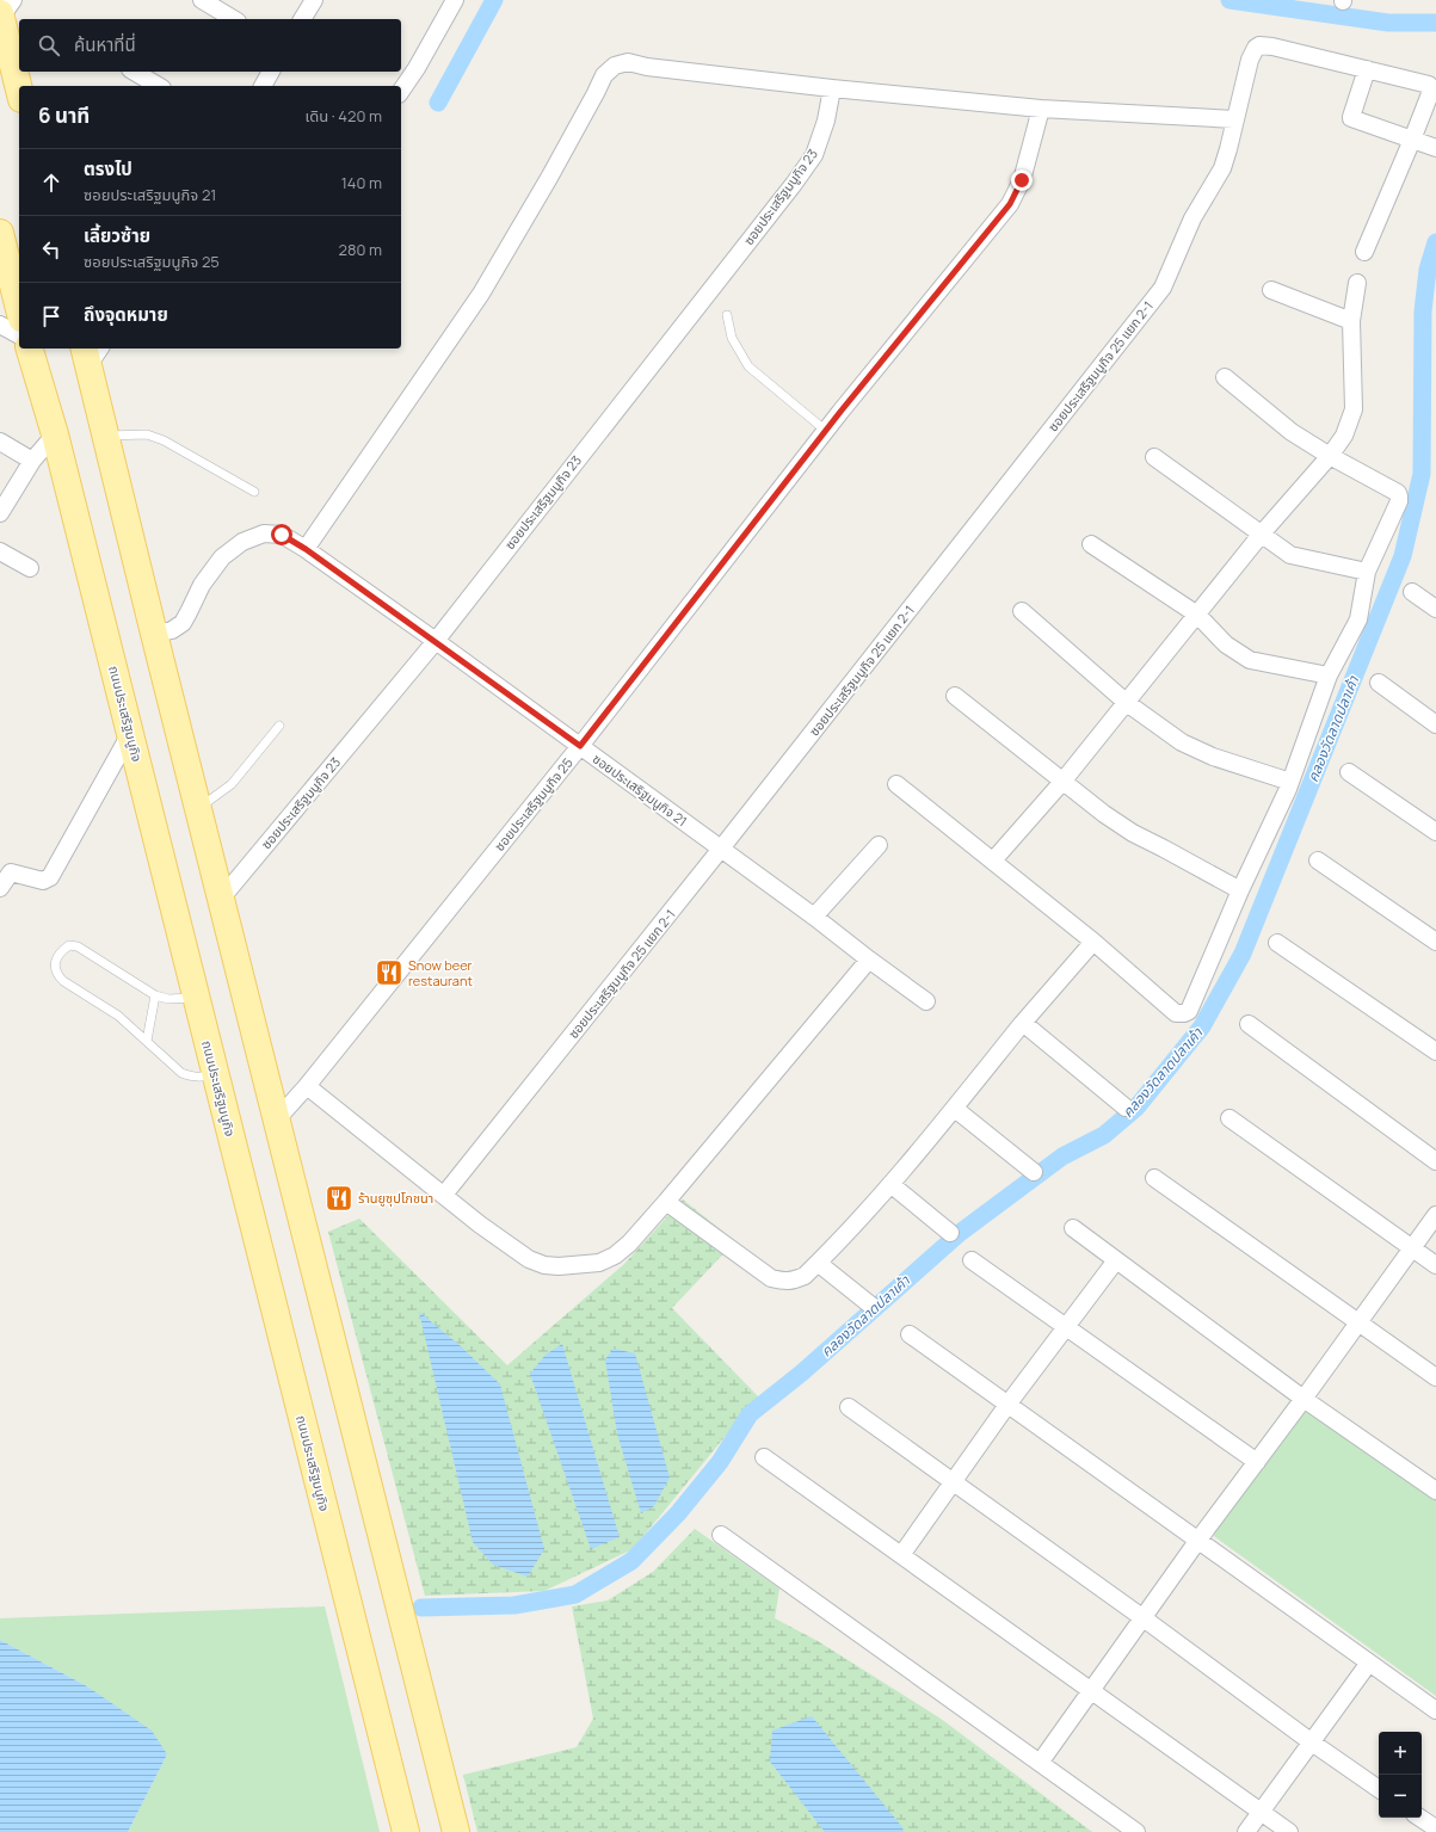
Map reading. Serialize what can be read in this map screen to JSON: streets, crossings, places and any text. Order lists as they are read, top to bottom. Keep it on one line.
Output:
{"streets":{"main road":["ถนนประเสริฐมนูกิจ"],"street":["ซอยประเสริฐมนูกิจ 23","ซอยประเสริฐมนูกิจ 25 แยก 2-1","ซอยประเสริฐมนูกิจ 21","ซอยประเสริฐมนูกิจ 25"]},"crossings":[["ซอยประเสริฐมนูกิจ 23","ซอยประเสริฐมนูกิจ 21"],["ซอยประเสริฐมนูกิจ 25 แยก 2-1","ซอยประเสริฐมนูกิจ 21"],["ซอยประเสริฐมนูกิจ 21","ซอยประเสริฐมนูกิจ 25"]],"water":["คลองวัดลาดปลาเค้า"],"places":{"restaurant":["Snow beer restaurant","ร้านยูซุปโภชนา"]},"page":{"search":"ค้นหาที่นี่","heading":["6 นาที","เดิน · 420 m"],"list":[["ตรงไป","ซอยประเสริฐมนูกิจ 21","140 m"],["เลี้ยวซ้าย","ซอยประเสริฐมนูกิจ 25","280 m"],"ถึงจุดหมาย"],"map_buttons":["+","−"]}}
